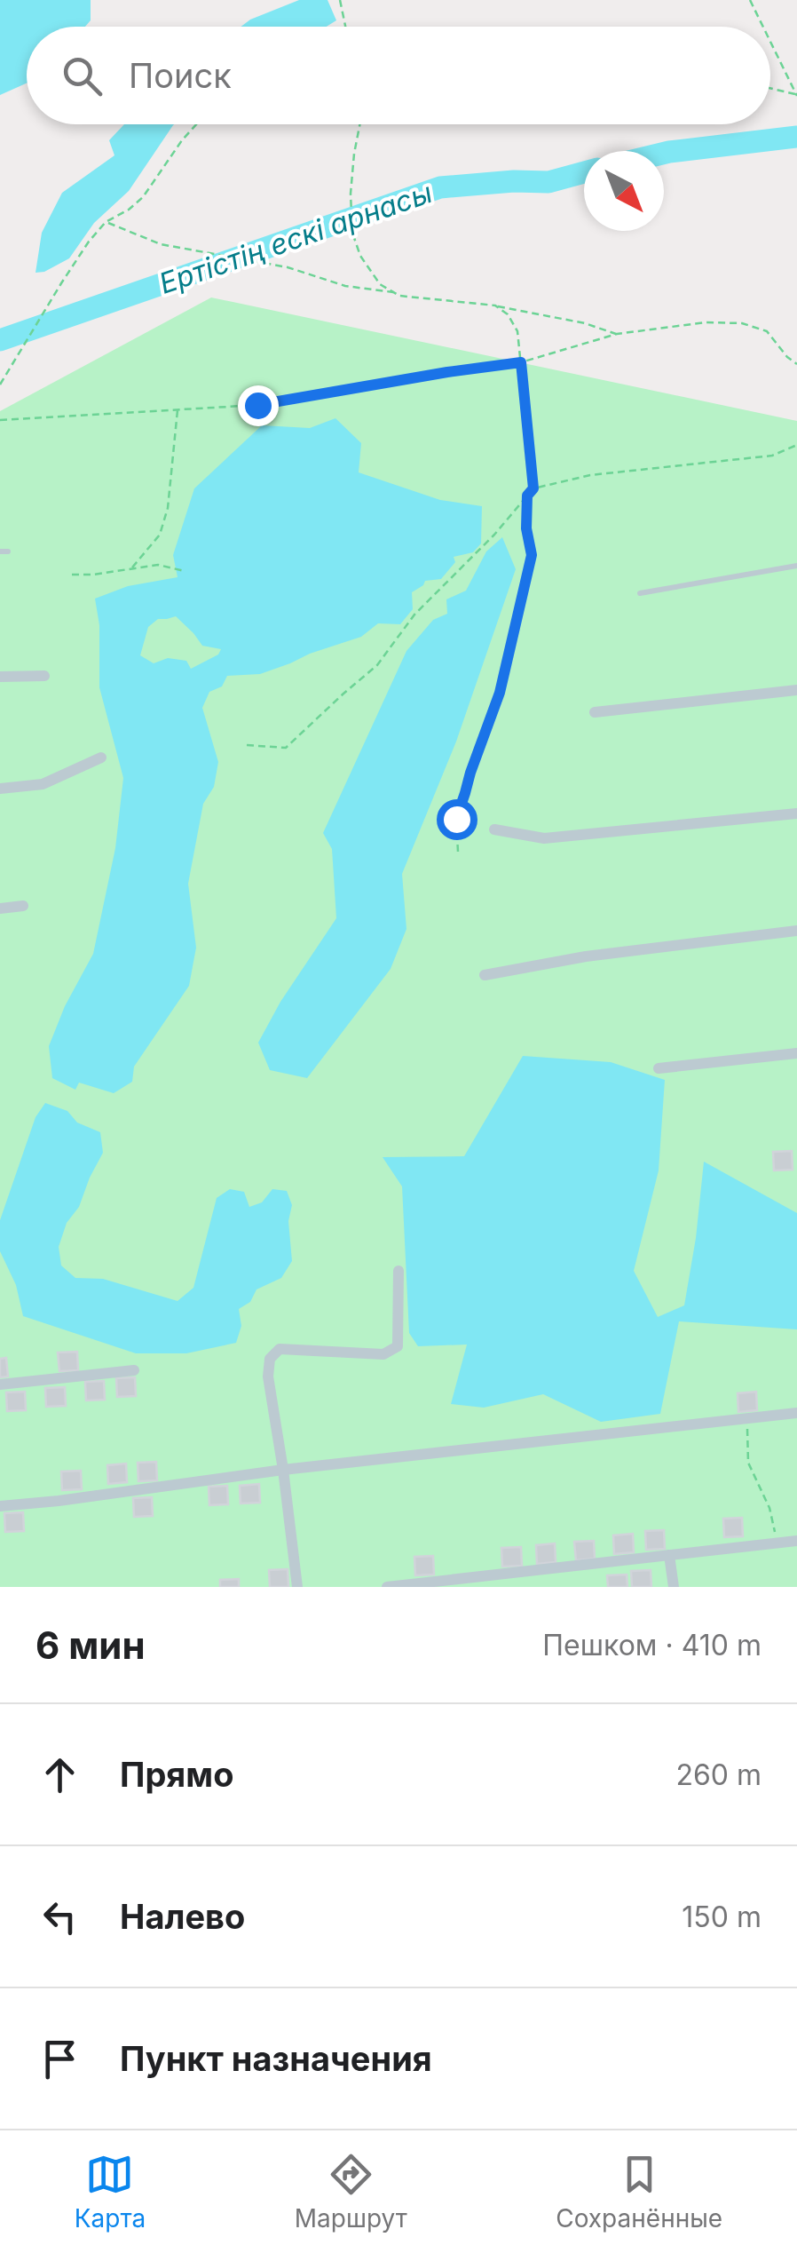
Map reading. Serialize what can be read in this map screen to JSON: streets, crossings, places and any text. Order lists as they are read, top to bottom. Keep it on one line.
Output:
{"water":["Ертістің ескі арнасы"],"north":"bottom right","page":{"search":"Поиск","heading":["6 мин","Пешком · 410 m"],"list":[["Прямо","260 m"],["Налево","150 m"],"Пункт назначения"],"nav":["Карта","Маршрут","Сохранённые"]}}
